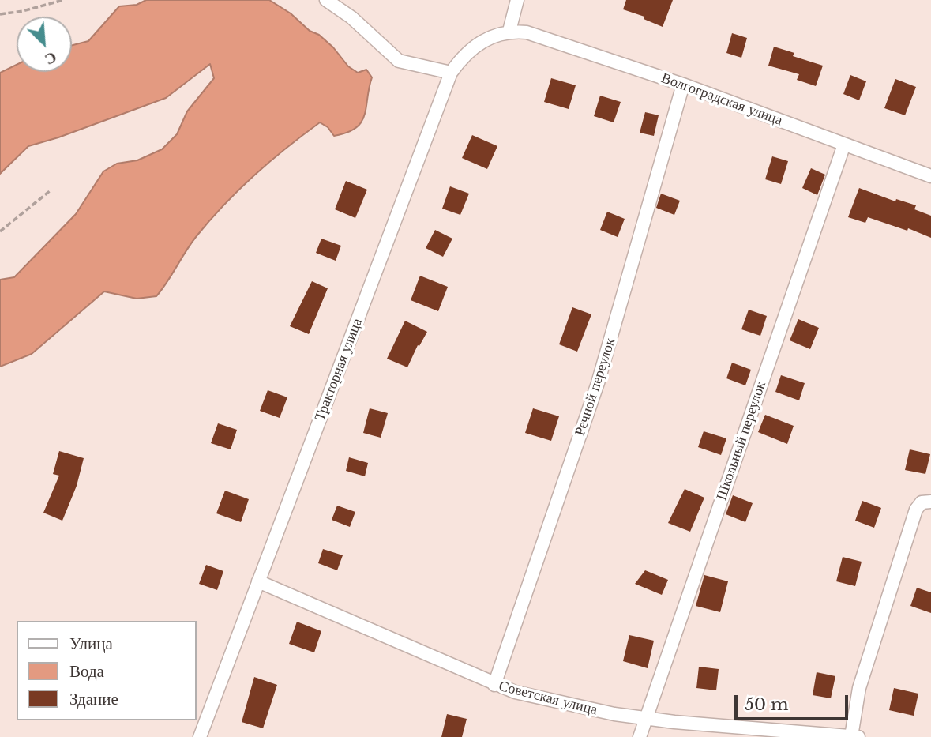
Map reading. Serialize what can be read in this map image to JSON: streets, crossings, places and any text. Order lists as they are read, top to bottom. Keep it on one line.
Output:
{"streets":{"street":["Волгоградская улица","Тракторная улица","Речной переулок","Школьный переулок","Советская улица"]},"crossings":[["Волгоградская улица","Тракторная улица"],["Волгоградская улица","Речной переулок"],["Волгоградская улица","Школьный переулок"],["Тракторная улица","Советская улица"],["Речной переулок","Советская улица"],["Школьный переулок","Советская улица"]],"legend":["Улица","Вода","Здание"],"scale_bar":"50 m","north":"bottom right"}
